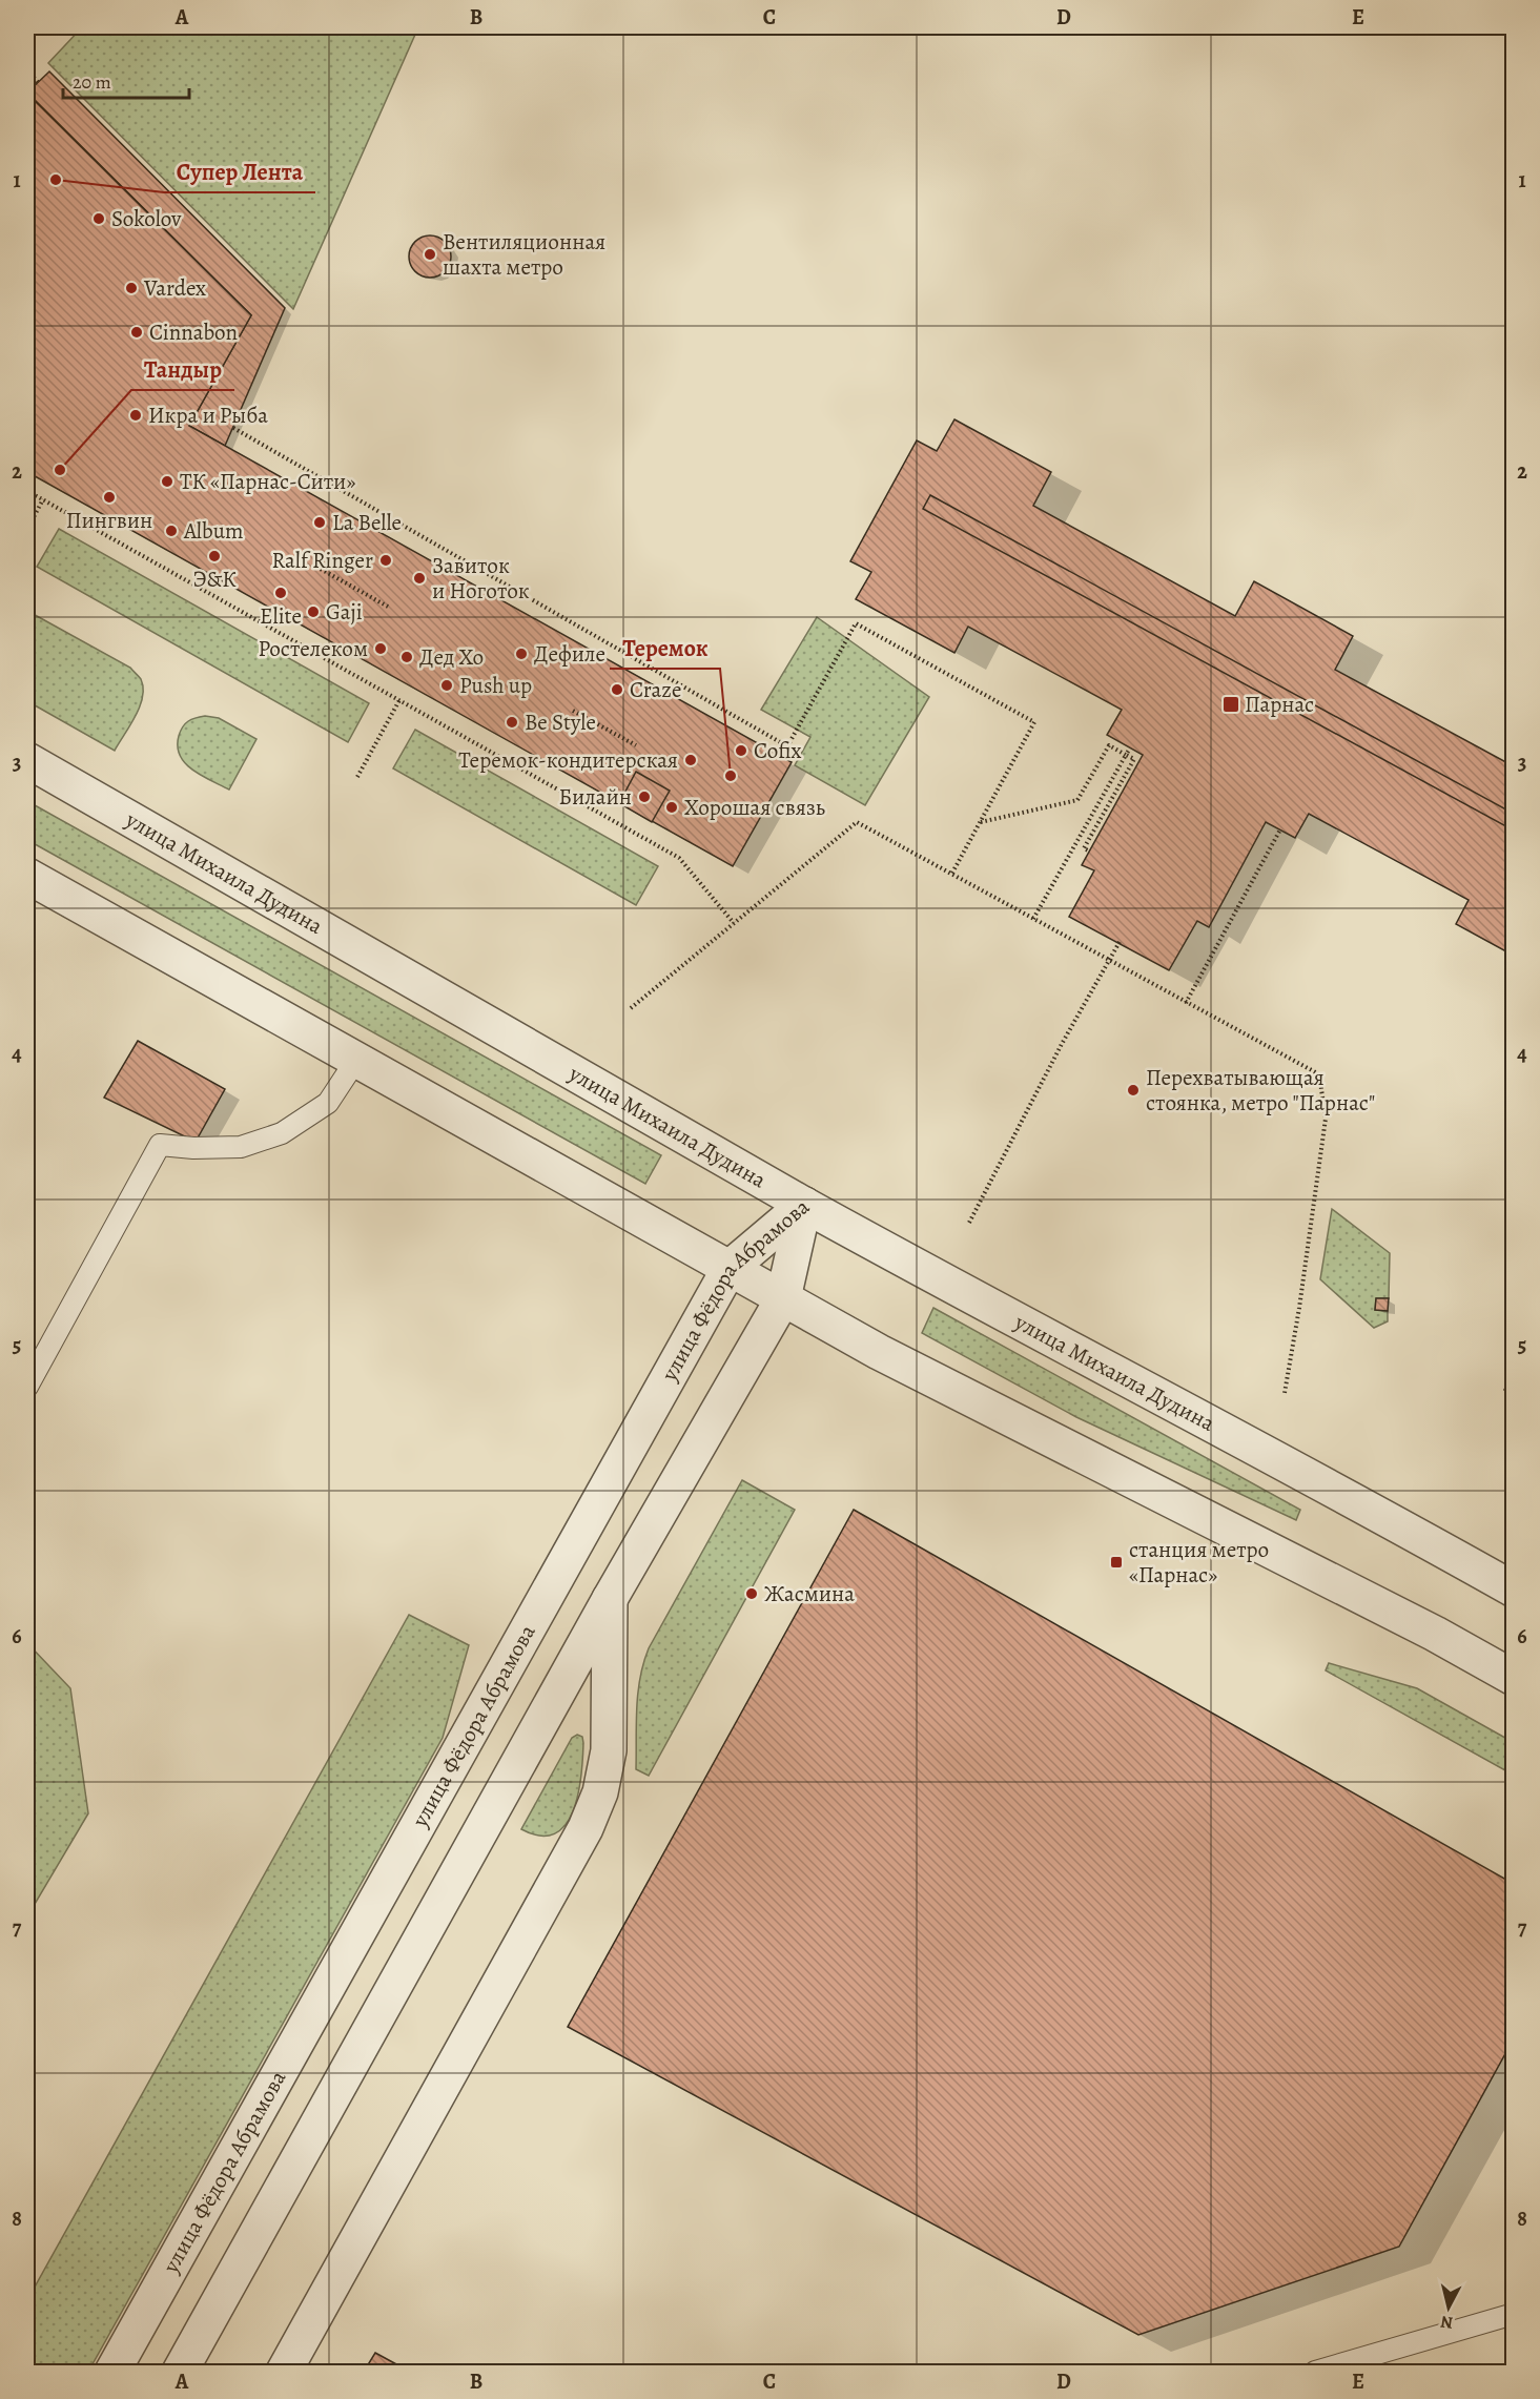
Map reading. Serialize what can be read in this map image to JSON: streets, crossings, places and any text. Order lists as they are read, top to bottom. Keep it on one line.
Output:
{"streets":{"street":["улица Михаила Дудина","улица Фёдора Абрамова"]},"crossings":[["улица Михаила Дудина","улица Фёдора Абрамова"]],"places":{"other":["Супер Лента","Sokolov","Вентиляционная шахта метро","Vardex","Cinnabon","Икра и Рыба","Тандыр","ТК «Парнас-Сити»","Пингвин","La Belle","Album","Э&К","Ralf Ringer","Завиток и Ноготок","Elite","Gaji","Ростелеком","Дефиле","Дед Хо","Push up","Craze","Be Style","Cofix","Теремок-кондитерская","Теремок","Билайн","Хорошая связь","Перехватывающая стоянка, метро \"Парнас\"","Жасмина"],"transit":["Парнас","станция метро «Парнас»"]},"scale_bar":"20 m","north":"bottom","grid":{"columns":["A","B","C","D","E"],"rows":["1","2","3","4","5","6","7","8"]}}
